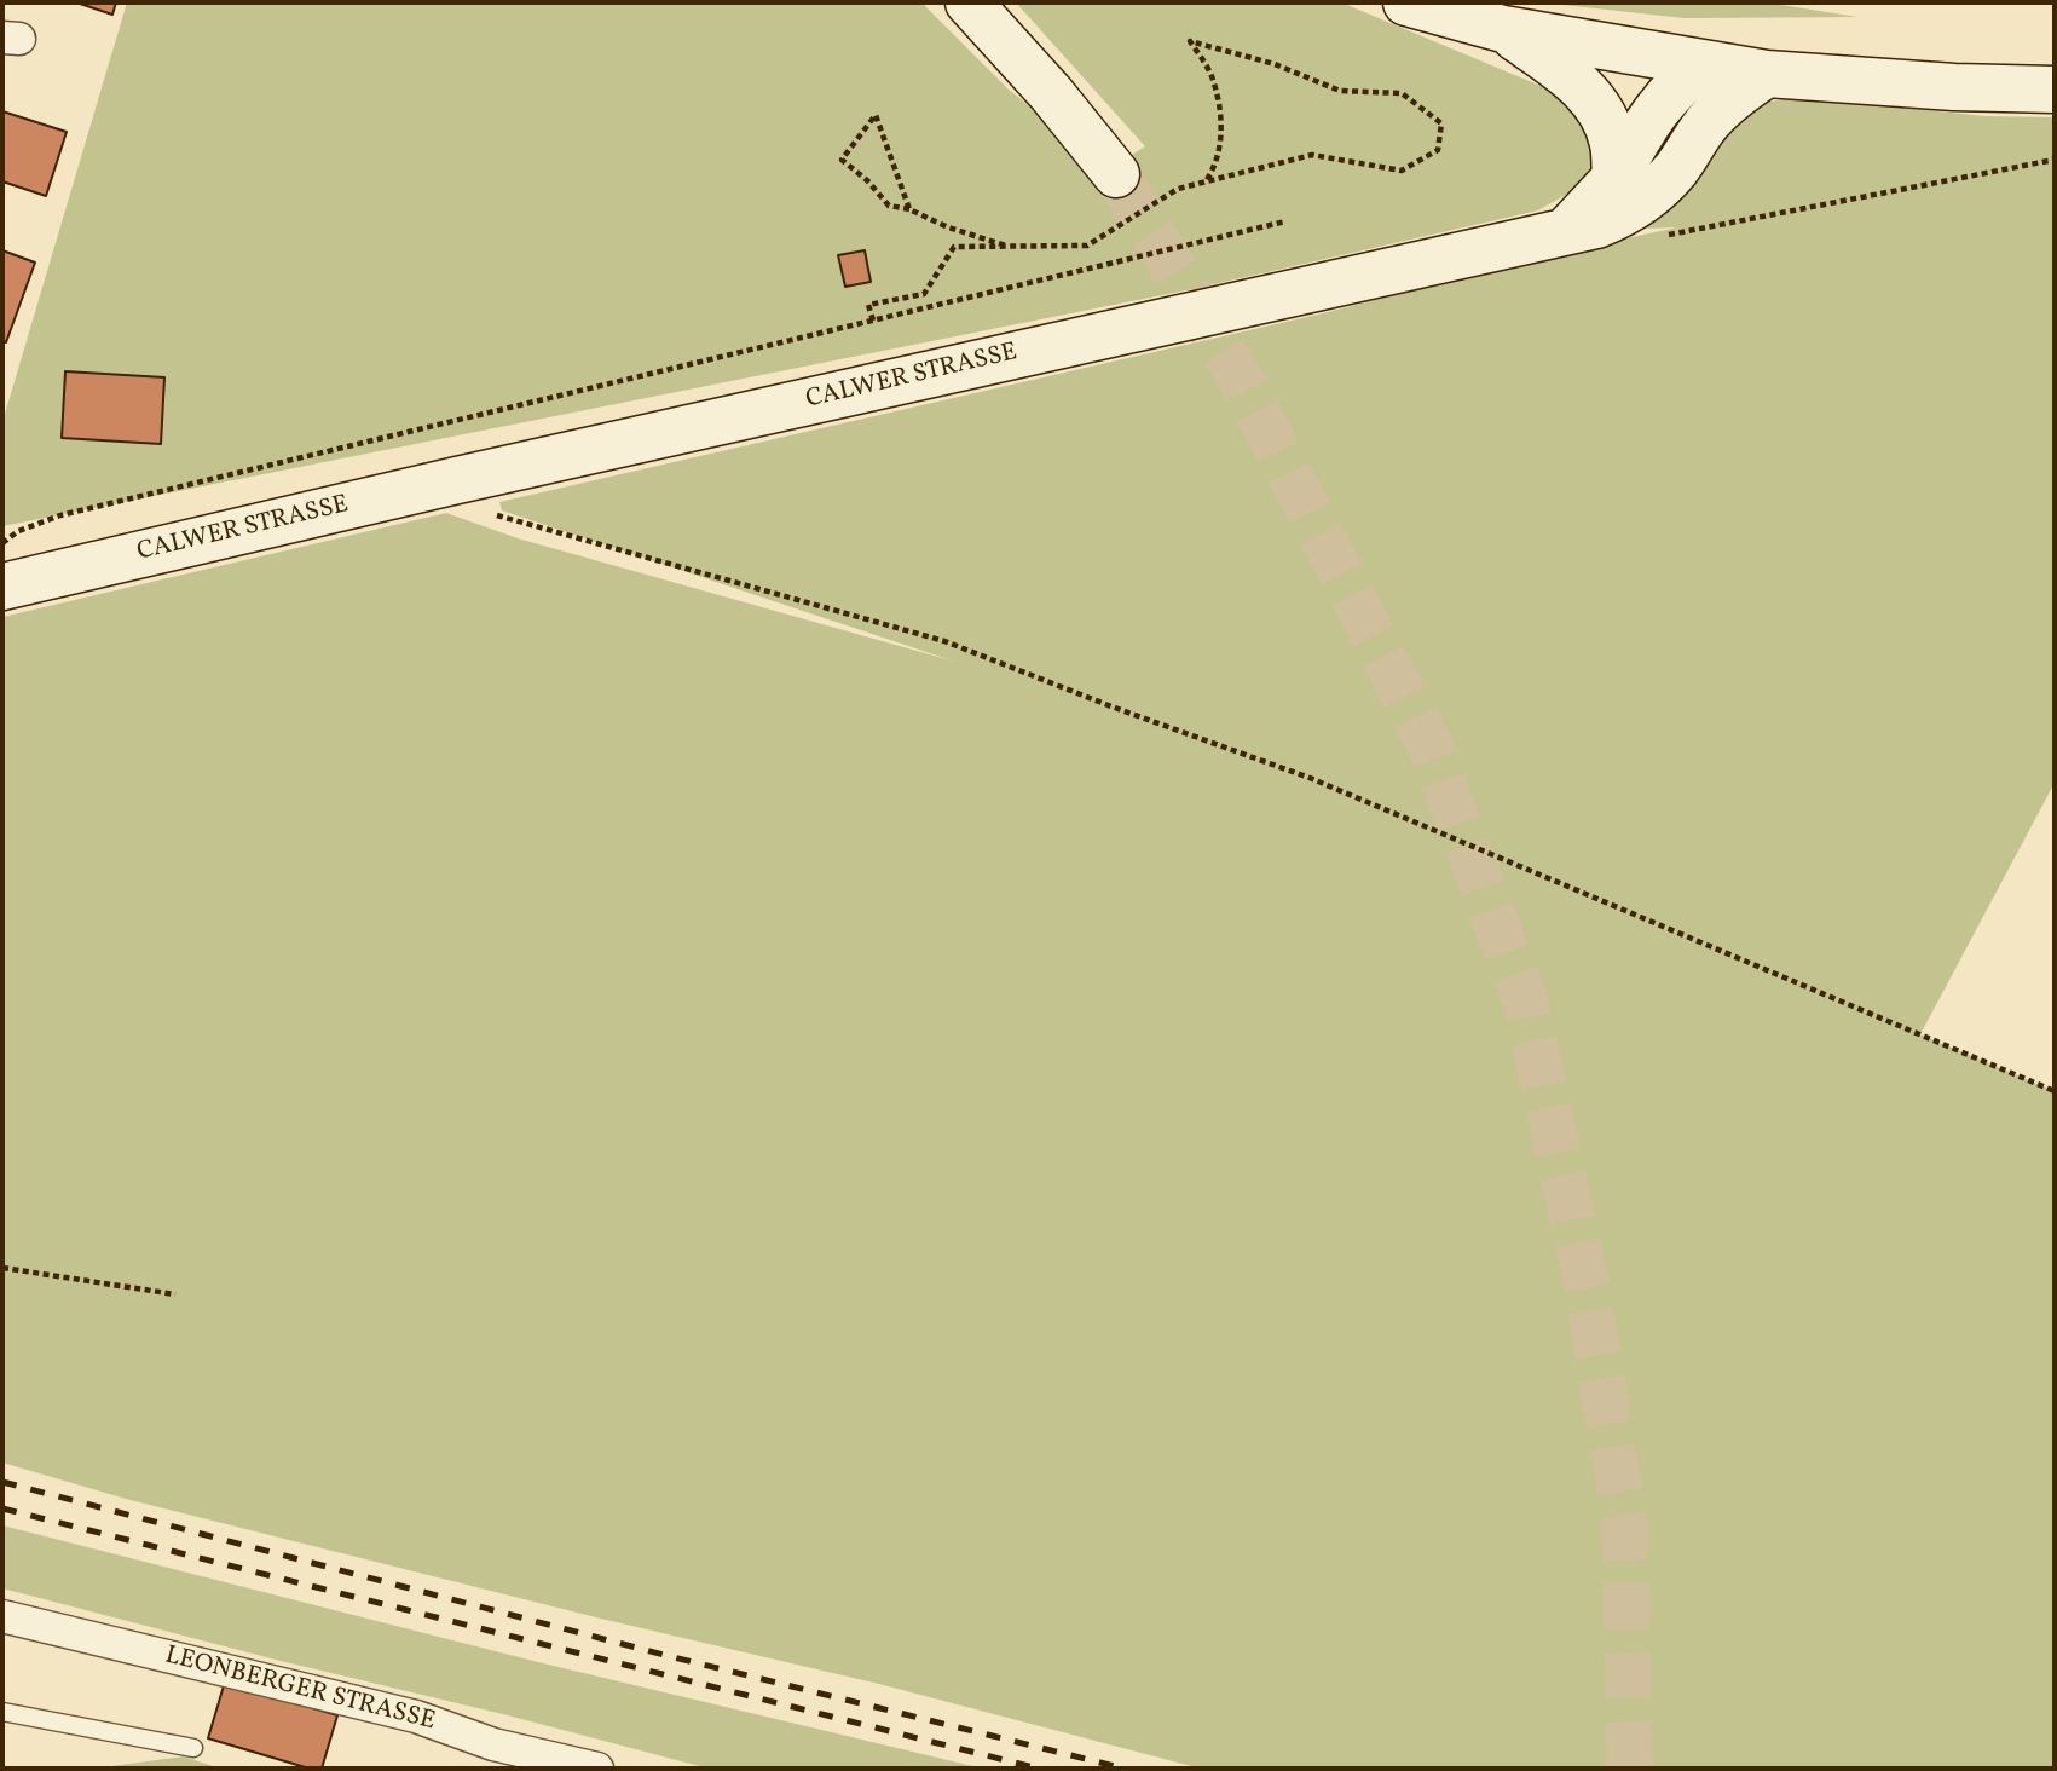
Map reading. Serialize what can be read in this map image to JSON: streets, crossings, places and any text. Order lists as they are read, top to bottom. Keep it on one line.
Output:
{"streets":{"street":["CALWER STRASSE","LEONBERGER STRASSE"]}}
